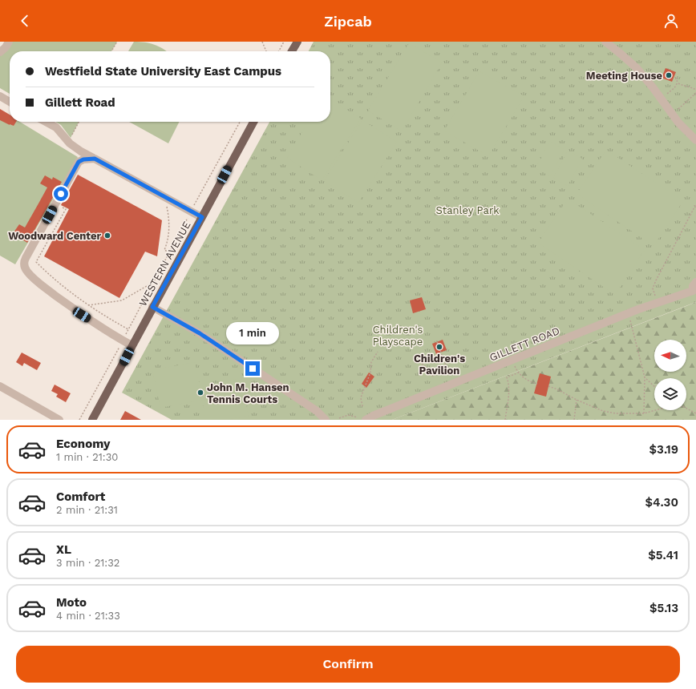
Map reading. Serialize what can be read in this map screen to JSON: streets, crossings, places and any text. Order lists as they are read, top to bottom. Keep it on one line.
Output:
{"streets":{"main road":["WESTERN AVENUE"],"street":["GILLETT ROAD"]},"parks":["Stanley Park","Children's Playscape"],"places":["Meeting House","Woodward Center","Children's Pavilion","John M. Hansen Tennis Courts"],"north":"left","page":{"header":"Zipcab","banner":["Westfield State University East Campus","Gillett Road"],"bubble":"1 min","list":[{"name":"Economy","note":"1 min · 21:30","value":"$3.19"},{"name":"Comfort","note":"2 min · 21:31","value":"$4.30"},{"name":"XL","note":"3 min · 21:32","value":"$5.41"},{"name":"Moto","note":"4 min · 21:33","value":"$5.13"}],"buttons":"Confirm"}}
